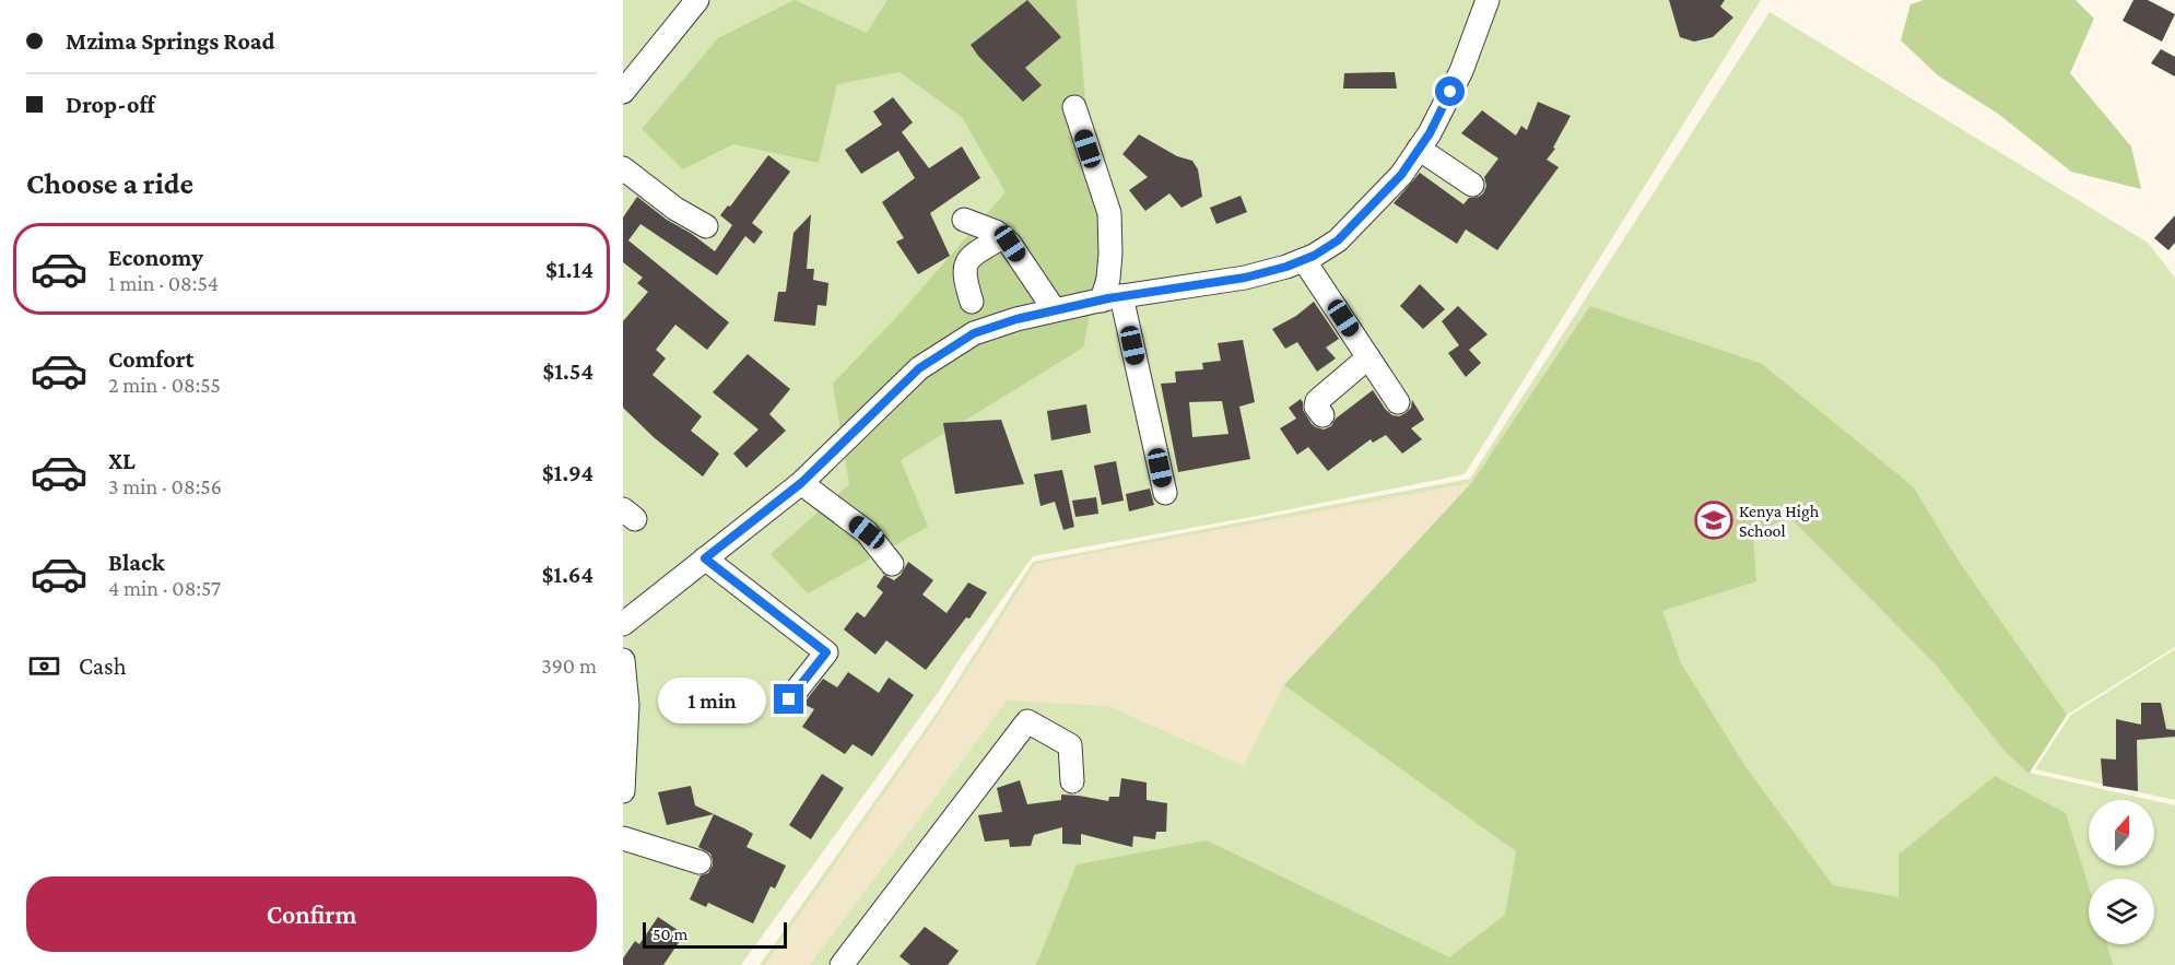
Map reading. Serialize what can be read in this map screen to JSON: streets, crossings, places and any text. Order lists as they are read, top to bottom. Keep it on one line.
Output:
{"places":{"school or university":["Kenya High School"]},"scale_bar":"50 m","north":"top","page":{"banner":["Mzima Springs Road","Drop-off"],"heading":"Choose a ride","list":[{"name":"Economy","note":"1 min · 08:54","value":"$1.14"},{"name":"Comfort","note":"2 min · 08:55","value":"$1.54"},{"name":"XL","note":"3 min · 08:56","value":"$1.94"},{"name":"Black","note":"4 min · 08:57","value":"$1.64"}],"pay":["Cash","390 m"],"bubble":"1 min","buttons":"Confirm","scale":"50 m"}}
